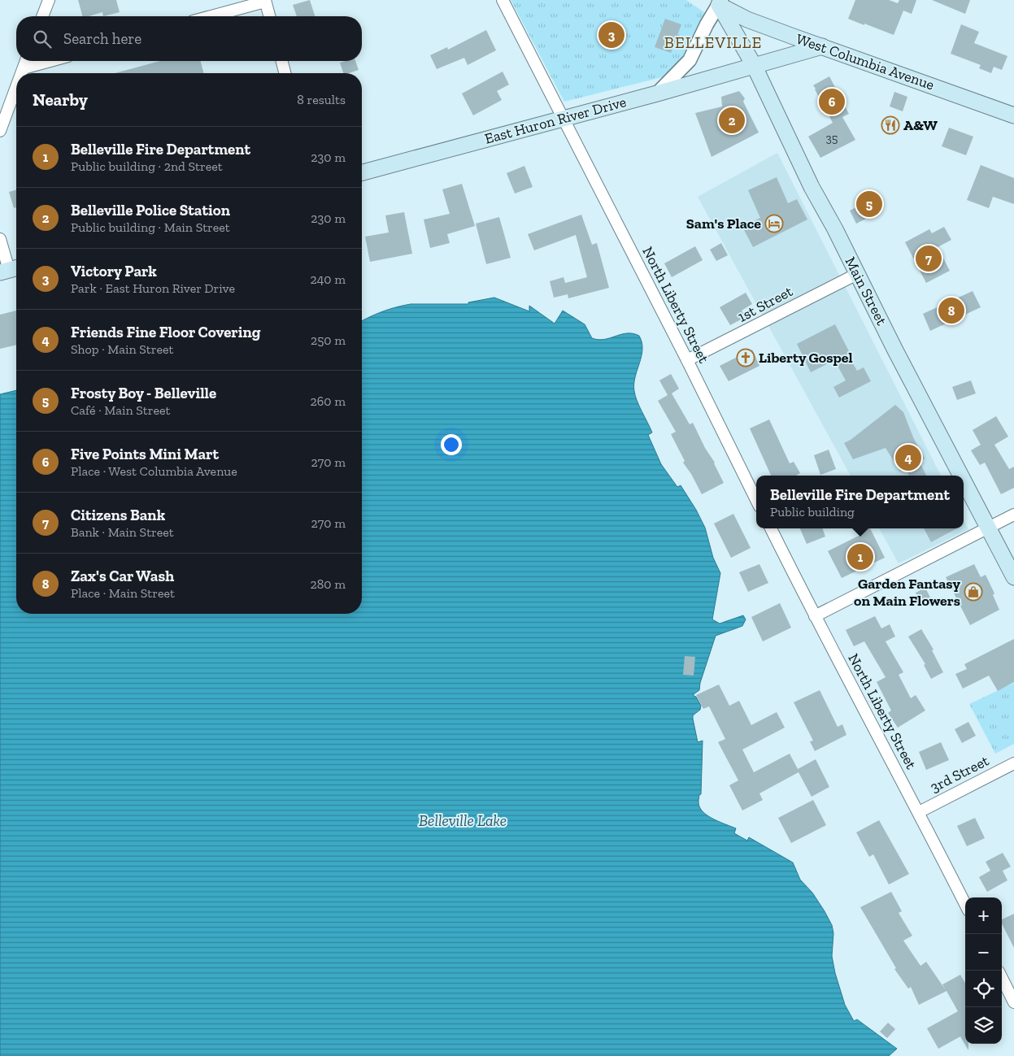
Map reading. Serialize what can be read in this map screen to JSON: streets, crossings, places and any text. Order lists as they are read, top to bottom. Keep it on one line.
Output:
{"streets":{"main road":["West Columbia Avenue","East Huron River Drive","Main Street"],"street":["1st Street","North Liberty Street","3rd Street"]},"crossings":[["West Columbia Avenue","East Huron River Drive"],["West Columbia Avenue","Main Street"],["East Huron River Drive","Main Street"],["East Huron River Drive","North Liberty Street"],["Main Street","1st Street"],["1st Street","North Liberty Street"],["North Liberty Street","3rd Street"]],"districts":["BELLEVILLE"],"water":["Belleville Lake"],"places":{"restaurant":["A&W"],"hotel":["Sam's Place"],"church":["Liberty Gospel"],"shop":["Garden Fantasy on Main Flowers"]},"house_numbers":["35"],"page":{"search":"Search here","pins":["3","6","2","5","7","8","4","1"],"heading":["Nearby","8 results"],"list":[{"mark":"1","name":"Belleville Fire Department","note":"Public building · 2nd Street","value":"230 m"},{"mark":"2","name":"Belleville Police Station","note":"Public building · Main Street","value":"230 m"},{"mark":"3","name":"Victory Park","note":"Park · East Huron River Drive","value":"240 m"},{"mark":"4","name":"Friends Fine Floor Covering","note":"Shop · Main Street","value":"250 m"},{"mark":"5","name":"Frosty Boy - Belleville","note":"Café · Main Street","value":"260 m"},{"mark":"6","name":"Five Points Mini Mart","note":"Place · West Columbia Avenue","value":"270 m"},{"mark":"7","name":"Citizens Bank","note":"Bank · Main Street","value":"270 m"},{"mark":"8","name":"Zax's Car Wash","note":"Place · Main Street","value":"280 m"}],"popup":["Belleville Fire Department","Public building"],"map_buttons":["+","−"]}}
